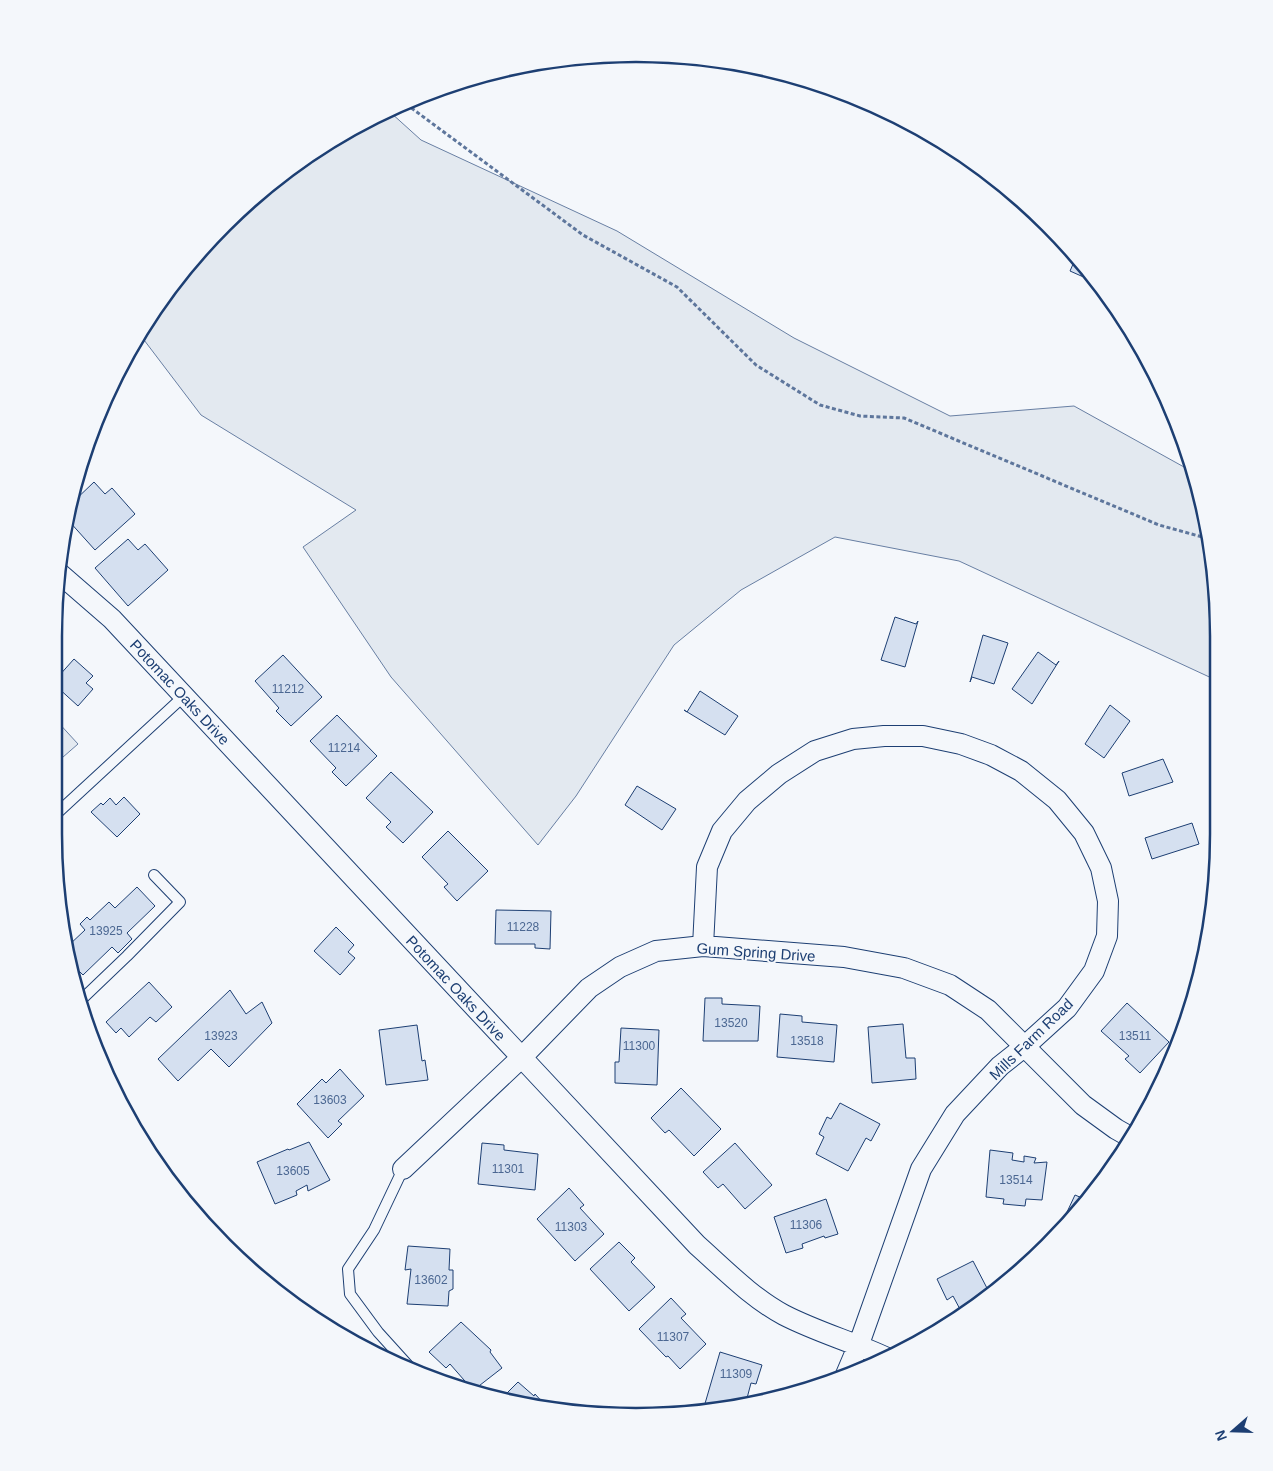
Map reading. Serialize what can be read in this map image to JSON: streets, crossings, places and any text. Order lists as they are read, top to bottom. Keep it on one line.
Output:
{"streets":{"street":["Potomac Oaks Drive","Gum Spring Drive","Mills Farm Road"]},"crossings":[["Potomac Oaks Drive","Gum Spring Drive"],["Potomac Oaks Drive","Mills Farm Road"],["Gum Spring Drive","Mills Farm Road"]],"house_numbers":["11212","11214","11228","13925","13520","13923","13511","13518","11300","13603","11301","13605","13514","11306","11303","13602","11307","11309"],"north":"left"}
